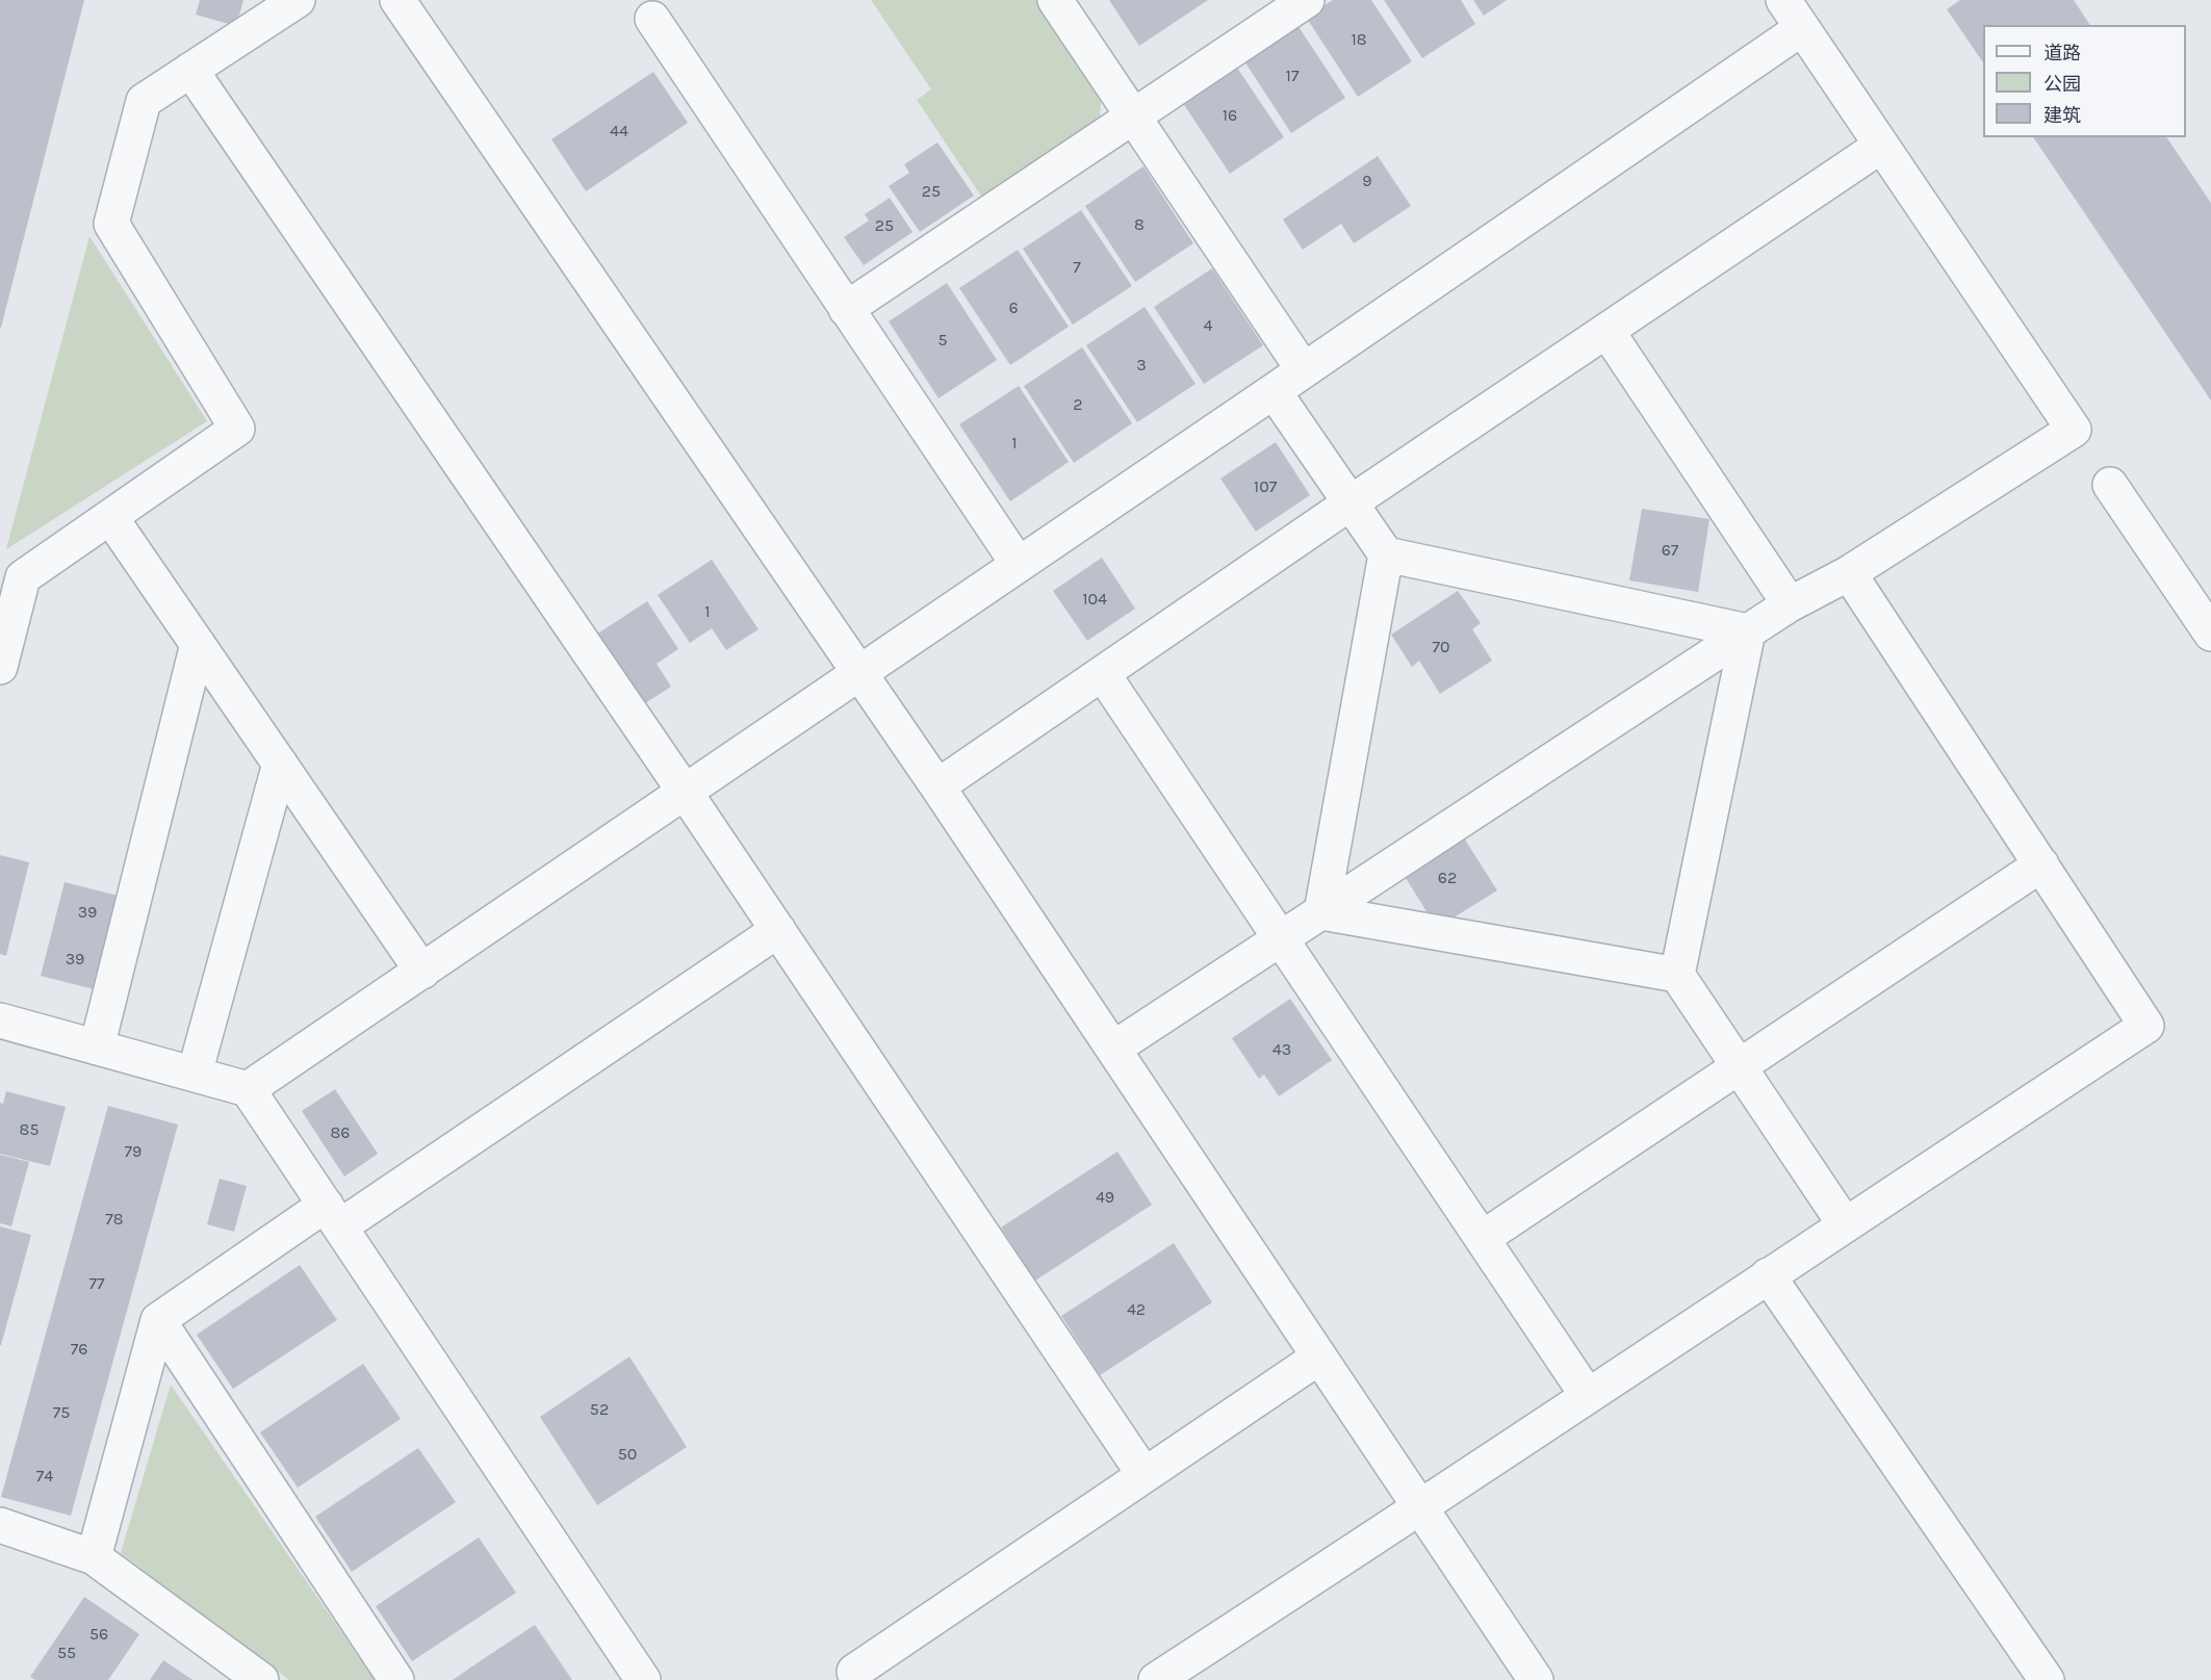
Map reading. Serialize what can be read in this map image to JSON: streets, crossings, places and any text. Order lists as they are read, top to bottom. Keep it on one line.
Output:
{"house_numbers":["18","17","16","44","9","25","8","25","7","6","4","5","3","2","1","107","67","104","1","70","62","39","39","43","85","86","79","49","78","77","42","76","52","75","50","74","56","55"],"legend":["道路","公园","建筑"]}
